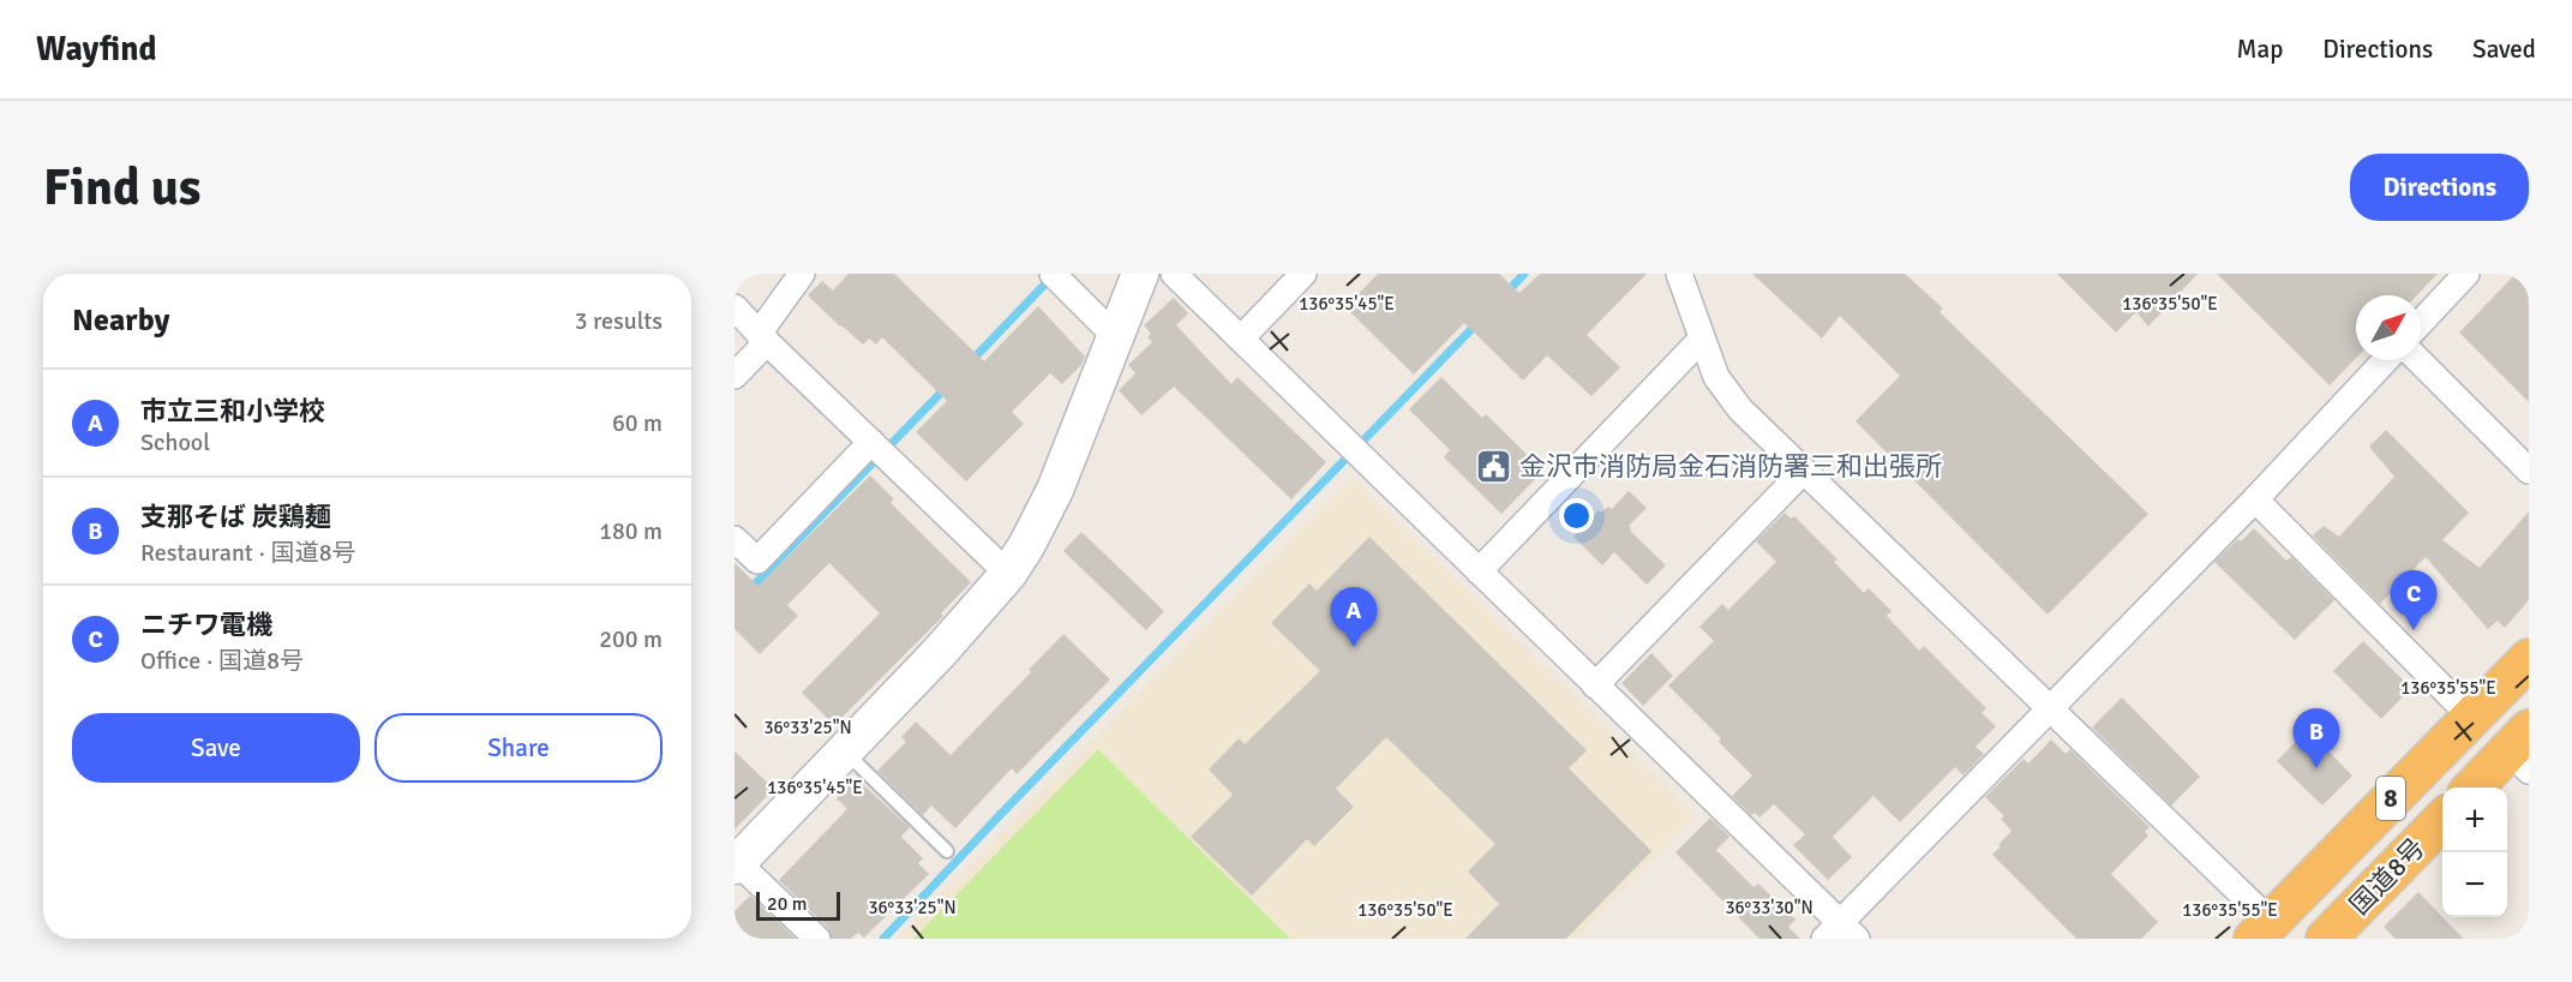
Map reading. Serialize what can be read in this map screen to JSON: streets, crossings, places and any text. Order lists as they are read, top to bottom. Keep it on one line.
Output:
{"streets":{"highway":["8","国道8号"]},"places":{"public building":["金沢市消防局金石消防署三和出張所"]},"scale_bar":"20 m","north":"top right","page":{"header":"Wayfind","nav":["Map","Directions","Saved"],"buttons":["Directions",["Save","Share"]],"title":"Find us","heading":["Nearby","3 results"],"list":[{"mark":"A","name":"市立三和小学校","note":"School","value":"60 m"},{"mark":"B","name":"支那そば 炭鶏麺","note":"Restaurant · 国道8号","value":"180 m"},{"mark":"C","name":"ニチワ電機","note":"Office · 国道8号","value":"200 m"}],"pins":["C","A","B"],"map_buttons":["+","−"],"scale":"20 m"},"coordinates":["136°35'45\"E","136°35'50\"E","136°35'55\"E","36°33'25\"N","36°33'30\"N"]}
